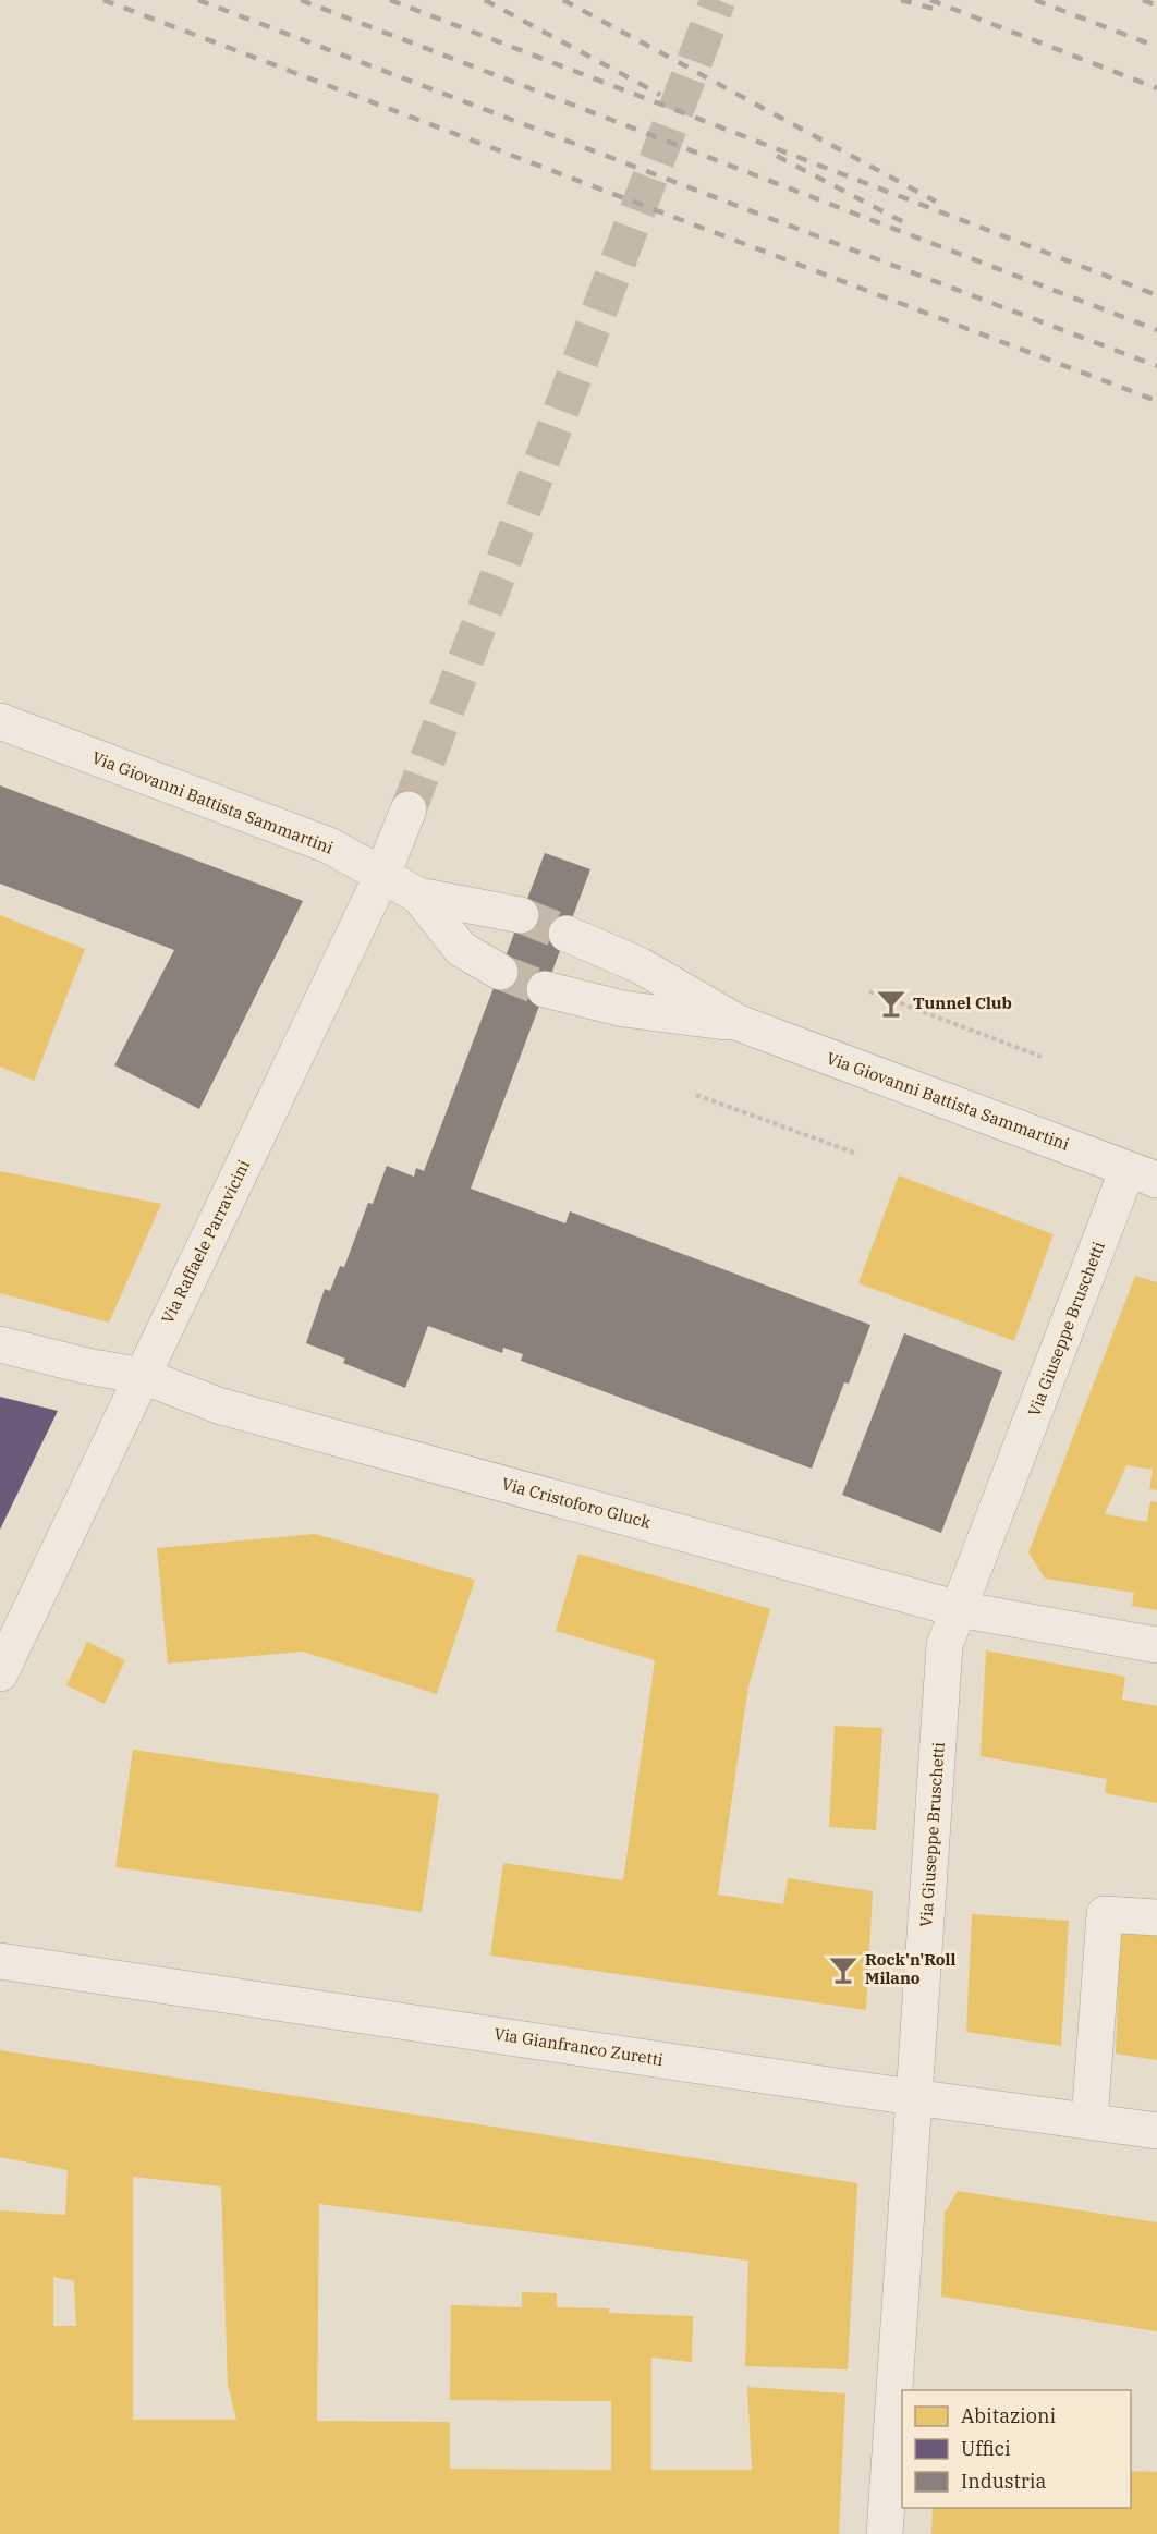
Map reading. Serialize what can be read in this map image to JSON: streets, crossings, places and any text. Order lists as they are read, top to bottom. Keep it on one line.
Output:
{"streets":{"street":["Via Giovanni Battista Sammartini","Via Raffaele Parravicini","Via Giuseppe Bruschetti","Via Cristoforo Gluck","Via Gianfranco Zuretti"]},"crossings":[["Via Giovanni Battista Sammartini","Via Raffaele Parravicini"],["Via Giovanni Battista Sammartini","Via Giuseppe Bruschetti"],["Via Raffaele Parravicini","Via Cristoforo Gluck"],["Via Giuseppe Bruschetti","Via Cristoforo Gluck"],["Via Giuseppe Bruschetti","Via Gianfranco Zuretti"]],"places":{"bar":["Tunnel Club","Rock'n'Roll Milano"]},"legend":["Abitazioni","Uffici","Industria"]}
